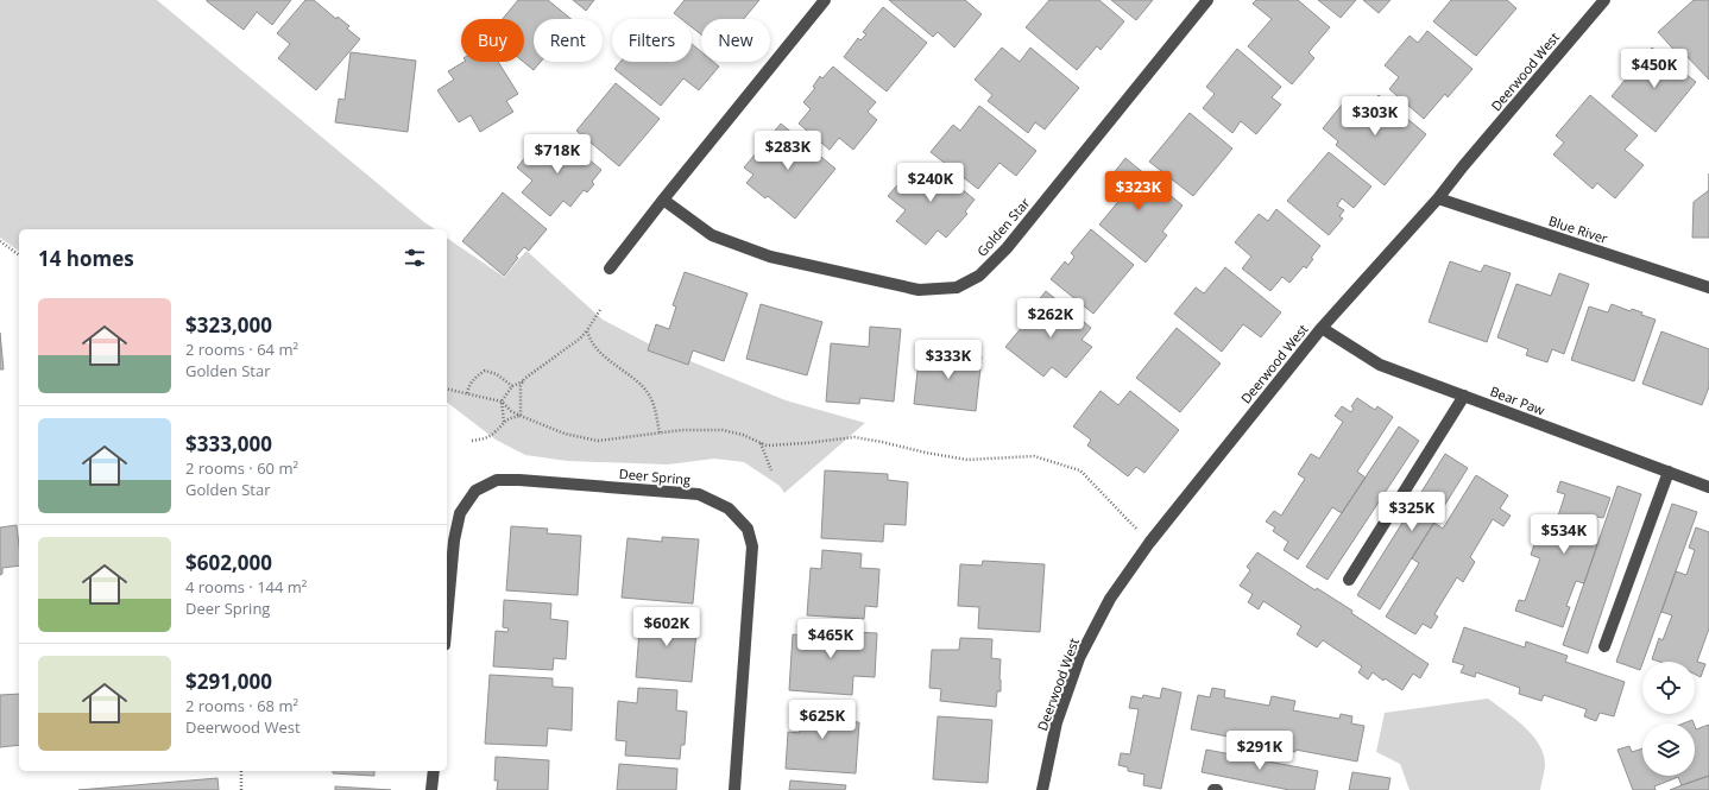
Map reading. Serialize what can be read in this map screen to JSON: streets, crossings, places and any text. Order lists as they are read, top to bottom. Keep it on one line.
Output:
{"streets":{"street":["Deerwood West","Golden Star","Blue River","Bear Paw","Deer Spring"]},"crossings":[["Deerwood West","Blue River"],["Deerwood West","Bear Paw"]],"page":{"chip":["Buy","Rent","Filters","New"],"price":["$450K","$303K","$283K","$718K","$240K","$323K","$262K","$333K","$325K","$534K","$602K","$465K","$625K","$291K"],"heading":"14 homes","list":[{"name":"$323,000","note":"2 rooms · 64 m² · Golden Star"},{"name":"$333,000","note":"2 rooms · 60 m² · Golden Star"},{"name":"$602,000","note":"4 rooms · 144 m² · Deer Spring"},{"name":"$291,000","note":"2 rooms · 68 m² · Deerwood West"}]}}
